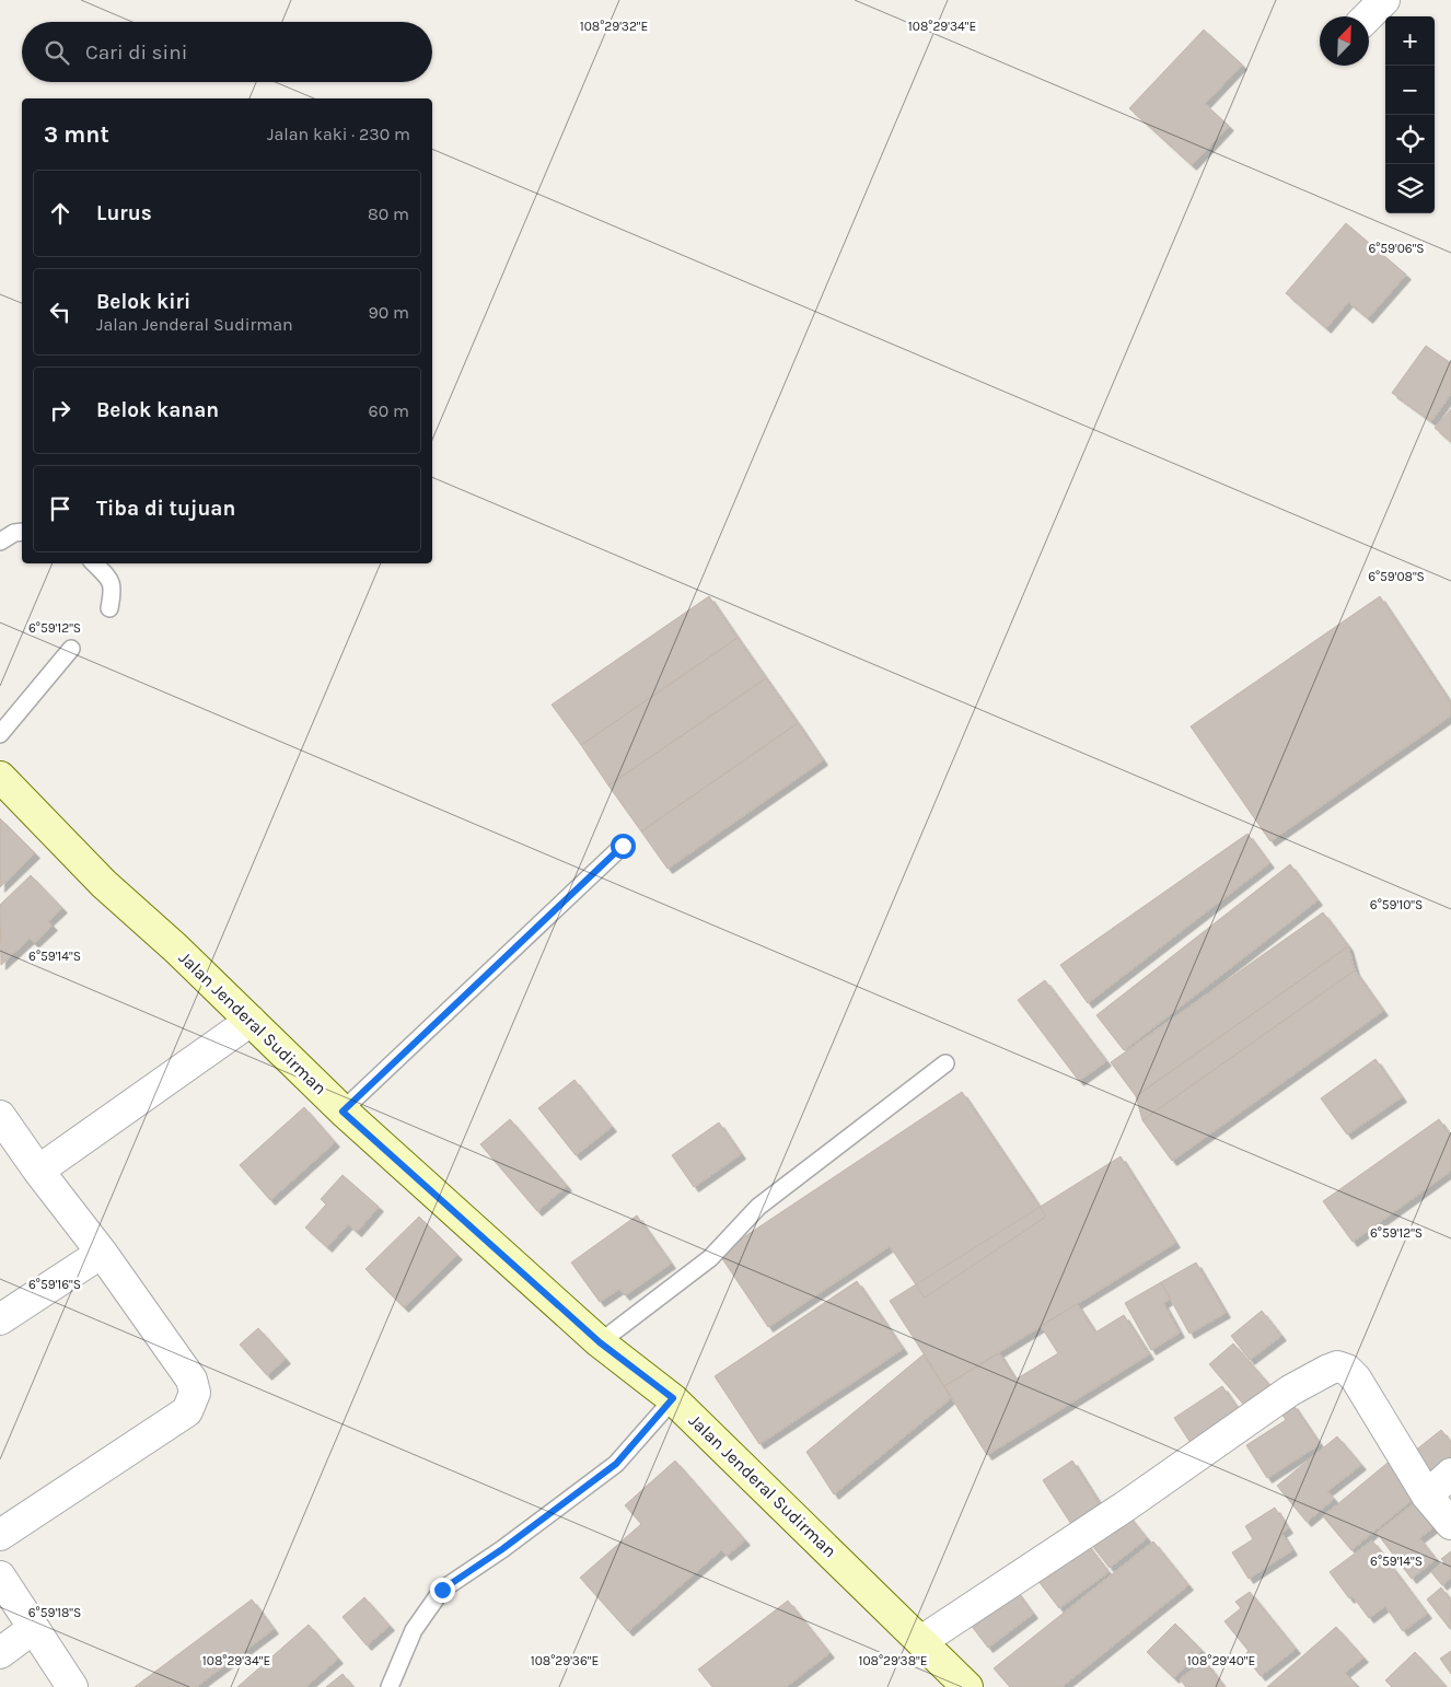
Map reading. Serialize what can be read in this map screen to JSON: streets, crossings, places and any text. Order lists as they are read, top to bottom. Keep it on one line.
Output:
{"streets":{"main road":["Jalan Jenderal Sudirman"]},"north":"top right","page":{"map_buttons":["+","−"],"search":"Cari di sini","heading":["3 mnt","Jalan kaki · 230 m"],"list":[["Lurus","80 m"],["Belok kiri","Jalan Jenderal Sudirman","90 m"],["Belok kanan","60 m"],"Tiba di tujuan"]},"coordinates":["108°29'32\"E","108°29'34\"E","6°59'06\"S","6°59'08\"S","6°59'12\"S","6°59'10\"S","6°59'14\"S","6°59'16\"S","6°59'18\"S","108°29'36\"E","108°29'38\"E","108°29'40\"E"]}
